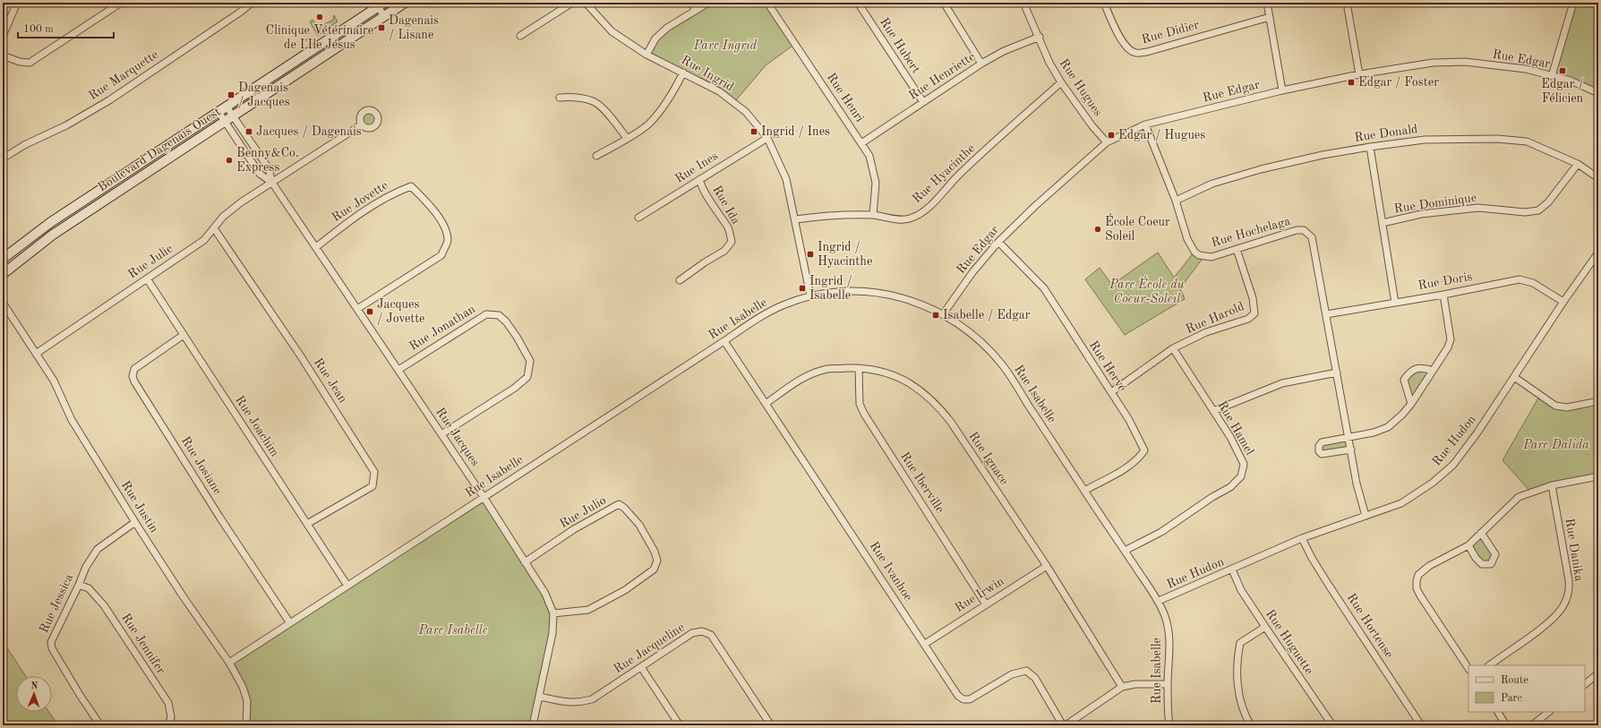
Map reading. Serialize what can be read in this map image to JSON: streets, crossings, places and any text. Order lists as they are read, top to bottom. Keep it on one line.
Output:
{"streets":{"main road":["Boulevard Dagenais Ouest"],"street":["Rue Didier","Rue Hubert","Rue Edgar","Rue Ingrid","Rue Marquette","Rue Henriette","Rue Hugues","Rue Henri","Rue Donald","Rue Ines","Rue Hyacinthe","Rue Jovette","Rue Dominique","Rue Ida","Rue Hochelaga","Rue Julie","Rue Doris","Rue Harold","Rue Isabelle","Rue Jonathan","Rue Hervé","Rue Jean","Rue Joachim","Rue Hamel","Rue Jacques","Rue Hudon","Rue Ignace","Rue Josiane","Rue Iberville","Rue Justin","Rue Julio","Rue Danika","Rue Ivanhoe","Rue Irwin","Rue Jessica","Rue Hortense","Rue Huguette","Rue Jennifer","Rue Jacqueline"]},"crossings":[["Rue Hubert","Rue Henriette"],["Rue Edgar","Rue Hugues"],["Rue Edgar","Rue Hochelaga"],["Rue Edgar","Rue Isabelle"],["Rue Edgar","Rue Hervé"],["Rue Ingrid","Rue Ines"],["Rue Ingrid","Rue Hyacinthe"],["Rue Ingrid","Rue Isabelle"],["Rue Henriette","Rue Hugues"],["Rue Henriette","Rue Henri"],["Rue Hugues","Rue Hyacinthe"],["Rue Henri","Rue Hyacinthe"],["Rue Donald","Rue Dominique"],["Rue Donald","Rue Hochelaga"],["Boulevard Dagenais Ouest","Rue Jacques"],["Rue Ines","Rue Ida"],["Rue Jovette","Rue Jacques"],["Rue Hochelaga","Rue Doris"],["Rue Hochelaga","Rue Harold"],["Rue Hochelaga","Rue Hudon"],["Rue Julie","Rue Jean"],["Rue Julie","Rue Joachim"],["Rue Julie","Rue Jacques"],["Rue Julie","Rue Justin"],["Rue Doris","Rue Hudon"],["Rue Harold","Rue Hervé"],["Rue Harold","Rue Hamel"],["Rue Isabelle","Rue Hervé"],["Rue Isabelle","Rue Joachim"],["Rue Isabelle","Rue Hamel"],["Rue Isabelle","Rue Jacques"],["Rue Isabelle","Rue Hudon"],["Rue Isabelle","Rue Josiane"],["Rue Isabelle","Rue Justin"],["Rue Isabelle","Rue Ivanhoe"],["Rue Jonathan","Rue Jacques"],["Rue Jean","Rue Joachim"],["Rue Joachim","Rue Josiane"],["Rue Jacques","Rue Julio"],["Rue Jacques","Rue Jacqueline"],["Rue Hudon","Rue Hortense"],["Rue Hudon","Rue Huguette"],["Rue Ignace","Rue Iberville"],["Rue Ignace","Rue Ivanhoe"],["Rue Ignace","Rue Irwin"],["Rue Iberville","Rue Irwin"],["Rue Justin","Rue Jessica"],["Rue Ivanhoe","Rue Irwin"],["Rue Jessica","Rue Jennifer"]],"parks":["Parc Ingrid","Parc École du Coeur-Soleil","Parc Dalida","Parc Isabelle"],"places":{"other":["Clinique Vétérinaire de I'Ile Jésus","Benny&Co. Express","École Coeur Soleil"],"transit":["Dagenais / Lisane","Edgar / Félicien","Edgar / Foster","Dagenais / Jacques","Jacques / Dagenais","Ingrid / Ines","Edgar / Hugues","Ingrid / Hyacinthe","Ingrid / Isabelle","Jacques / Jovette","Isabelle / Edgar"]},"legend":["Route","Parc"],"scale_bar":"100 m","north":"top"}
